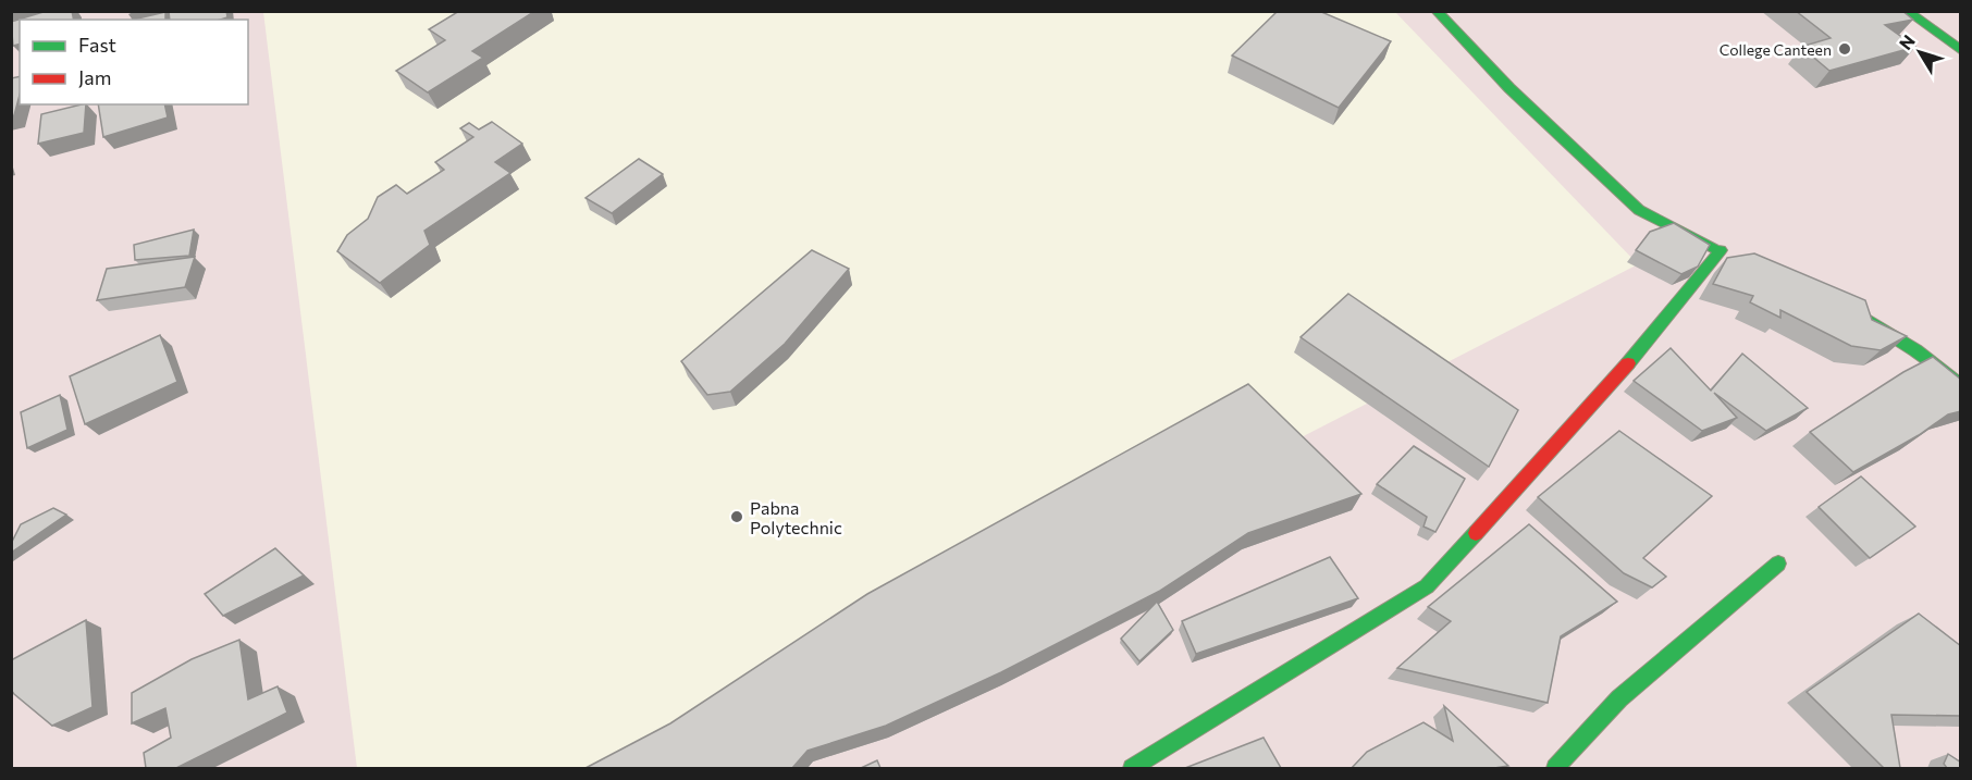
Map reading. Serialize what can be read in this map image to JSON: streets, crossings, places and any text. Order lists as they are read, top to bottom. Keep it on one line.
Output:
{"places":["College Canteen","Pabna Polytechnic"],"legend":["Fast","Jam"],"north":"top left"}
